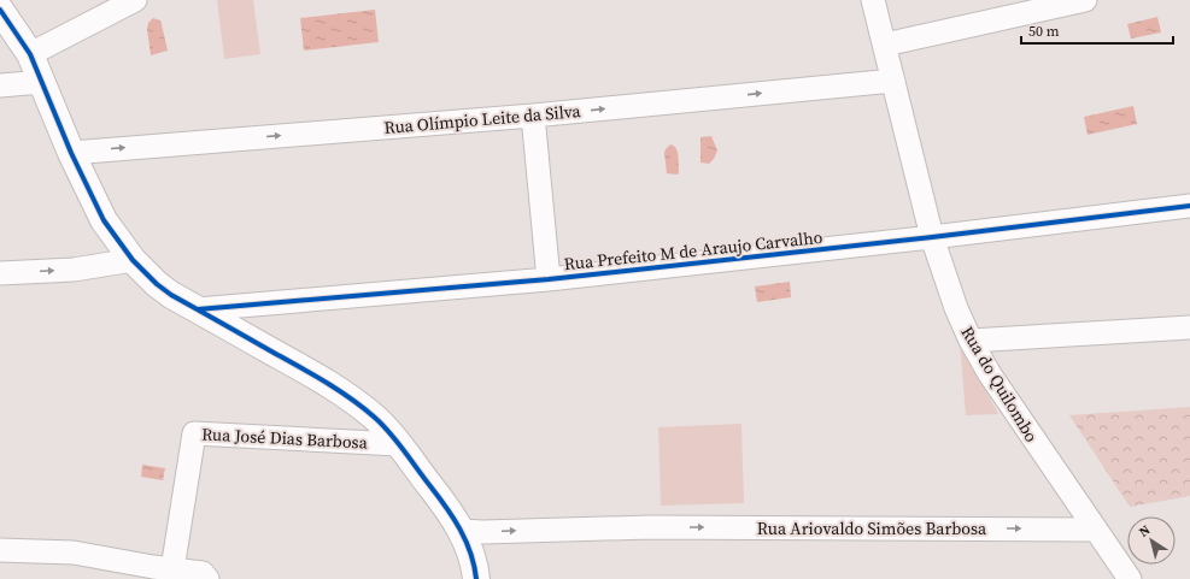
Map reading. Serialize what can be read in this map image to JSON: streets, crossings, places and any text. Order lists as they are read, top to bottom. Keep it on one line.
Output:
{"streets":{"street":["Rua Olímpio Leite da Silva","Rua Prefeito M de Araujo Carvalho","Rua do Quilombo","Rua José Dias Barbosa","Rua Ariovaldo Simões Barbosa"]},"crossings":[["Rua Olímpio Leite da Silva","Rua do Quilombo"],["Rua Prefeito M de Araujo Carvalho","Rua do Quilombo"],["Rua do Quilombo","Rua Ariovaldo Simões Barbosa"]],"one_way":["Rua Olímpio Leite da Silva","Rua Ariovaldo Simões Barbosa"],"scale_bar":"50 m","north":"top left"}
